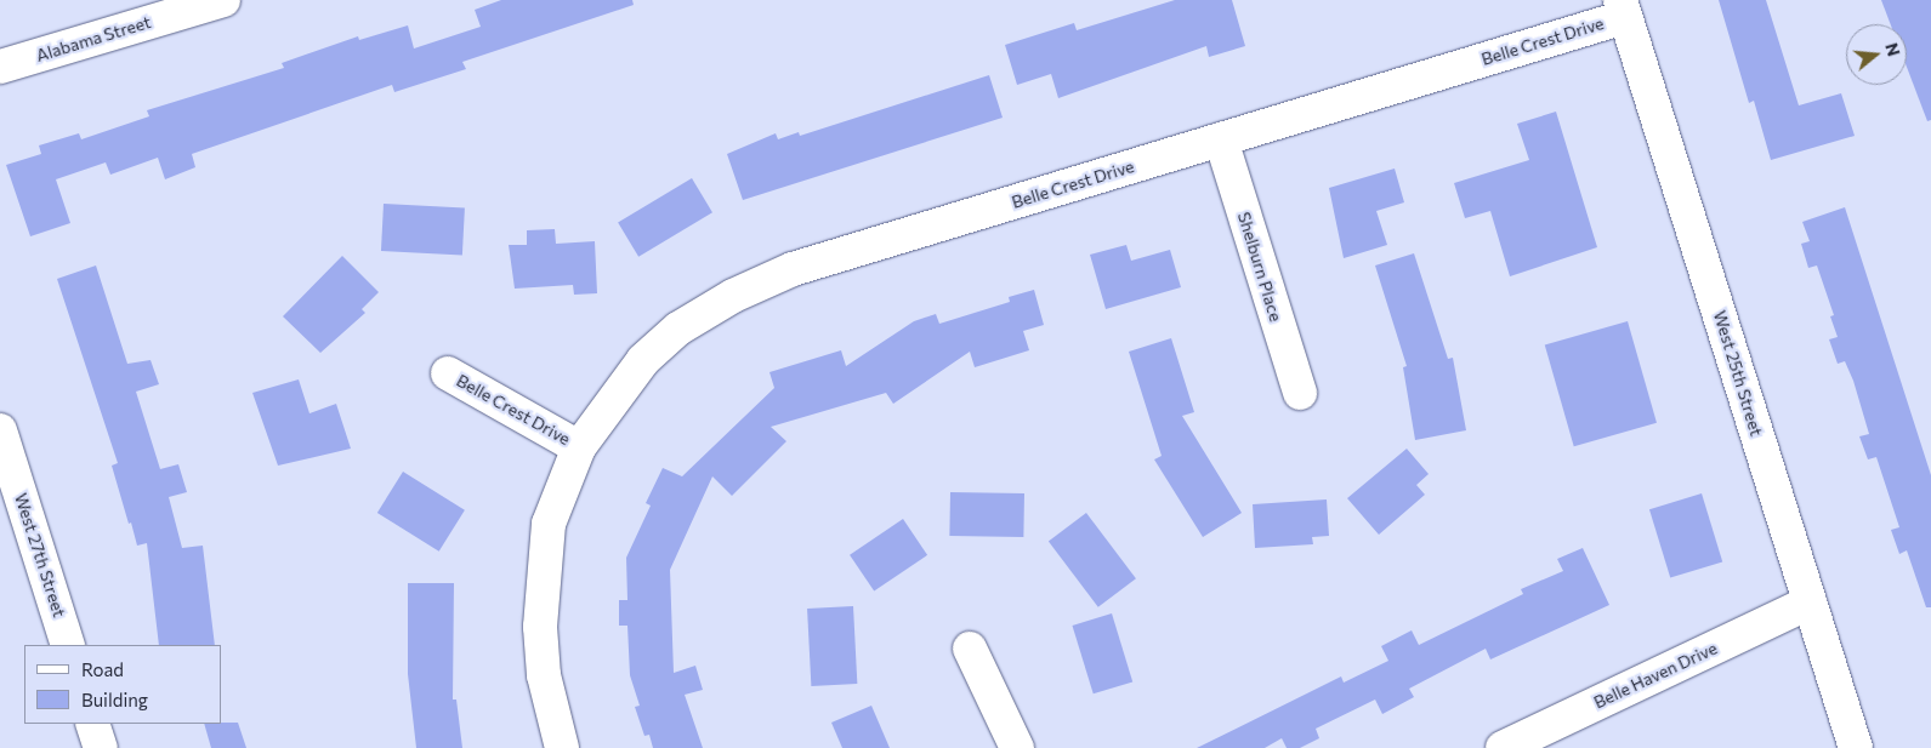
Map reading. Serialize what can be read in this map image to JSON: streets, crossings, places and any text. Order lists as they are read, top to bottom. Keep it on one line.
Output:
{"streets":{"street":["Alabama Street","Belle Crest Drive","Shelburn Place","West 25th Street","West 27th Street","Belle Haven Drive"]},"crossings":[["Belle Crest Drive","Shelburn Place"],["Belle Crest Drive","West 25th Street"],["West 25th Street","Belle Haven Drive"]],"legend":["Road","Building"],"north":"right"}
